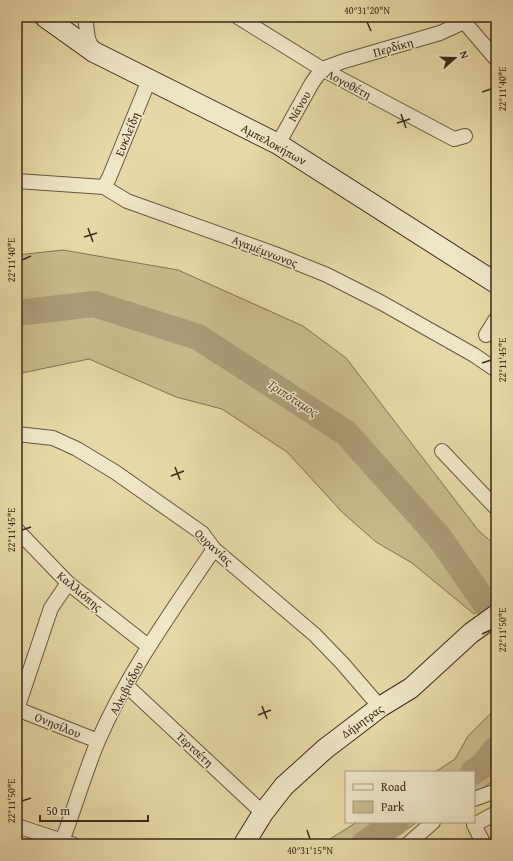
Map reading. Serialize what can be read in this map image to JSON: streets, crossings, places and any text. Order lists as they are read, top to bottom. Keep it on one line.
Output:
{"streets":{"street":["Περδίκη","Λογοθέτη","Νάνου","Ευκλείδη","Αμπελοκήπων","Αγαμέμνωνος","Ουρανίας","Καλλιόπης","Αλκιβιάδου","Δήμητρας","Ονησίλου","Τερτσέτη"]},"crossings":[["Περδίκη","Λογοθέτη"],["Περδίκη","Νάνου"],["Λογοθέτη","Νάνου"],["Νάνου","Αμπελοκήπων"],["Ευκλείδη","Αμπελοκήπων"],["Ευκλείδη","Αγαμέμνωνος"],["Ουρανίας","Αλκιβιάδου"],["Ουρανίας","Δήμητρας"],["Καλλιόπης","Αλκιβιάδου"],["Αλκιβιάδου","Ονησίλου"],["Αλκιβιάδου","Τερτσέτη"],["Δήμητρας","Τερτσέτη"]],"water":["Τριπόταμος"],"legend":["Road","Park"],"scale_bar":"50 m","north":"right","coordinates":["40°31'20\"N","22°11'40\"E","22°11'45\"E","22°11'50\"E","40°31'15\"N"]}
